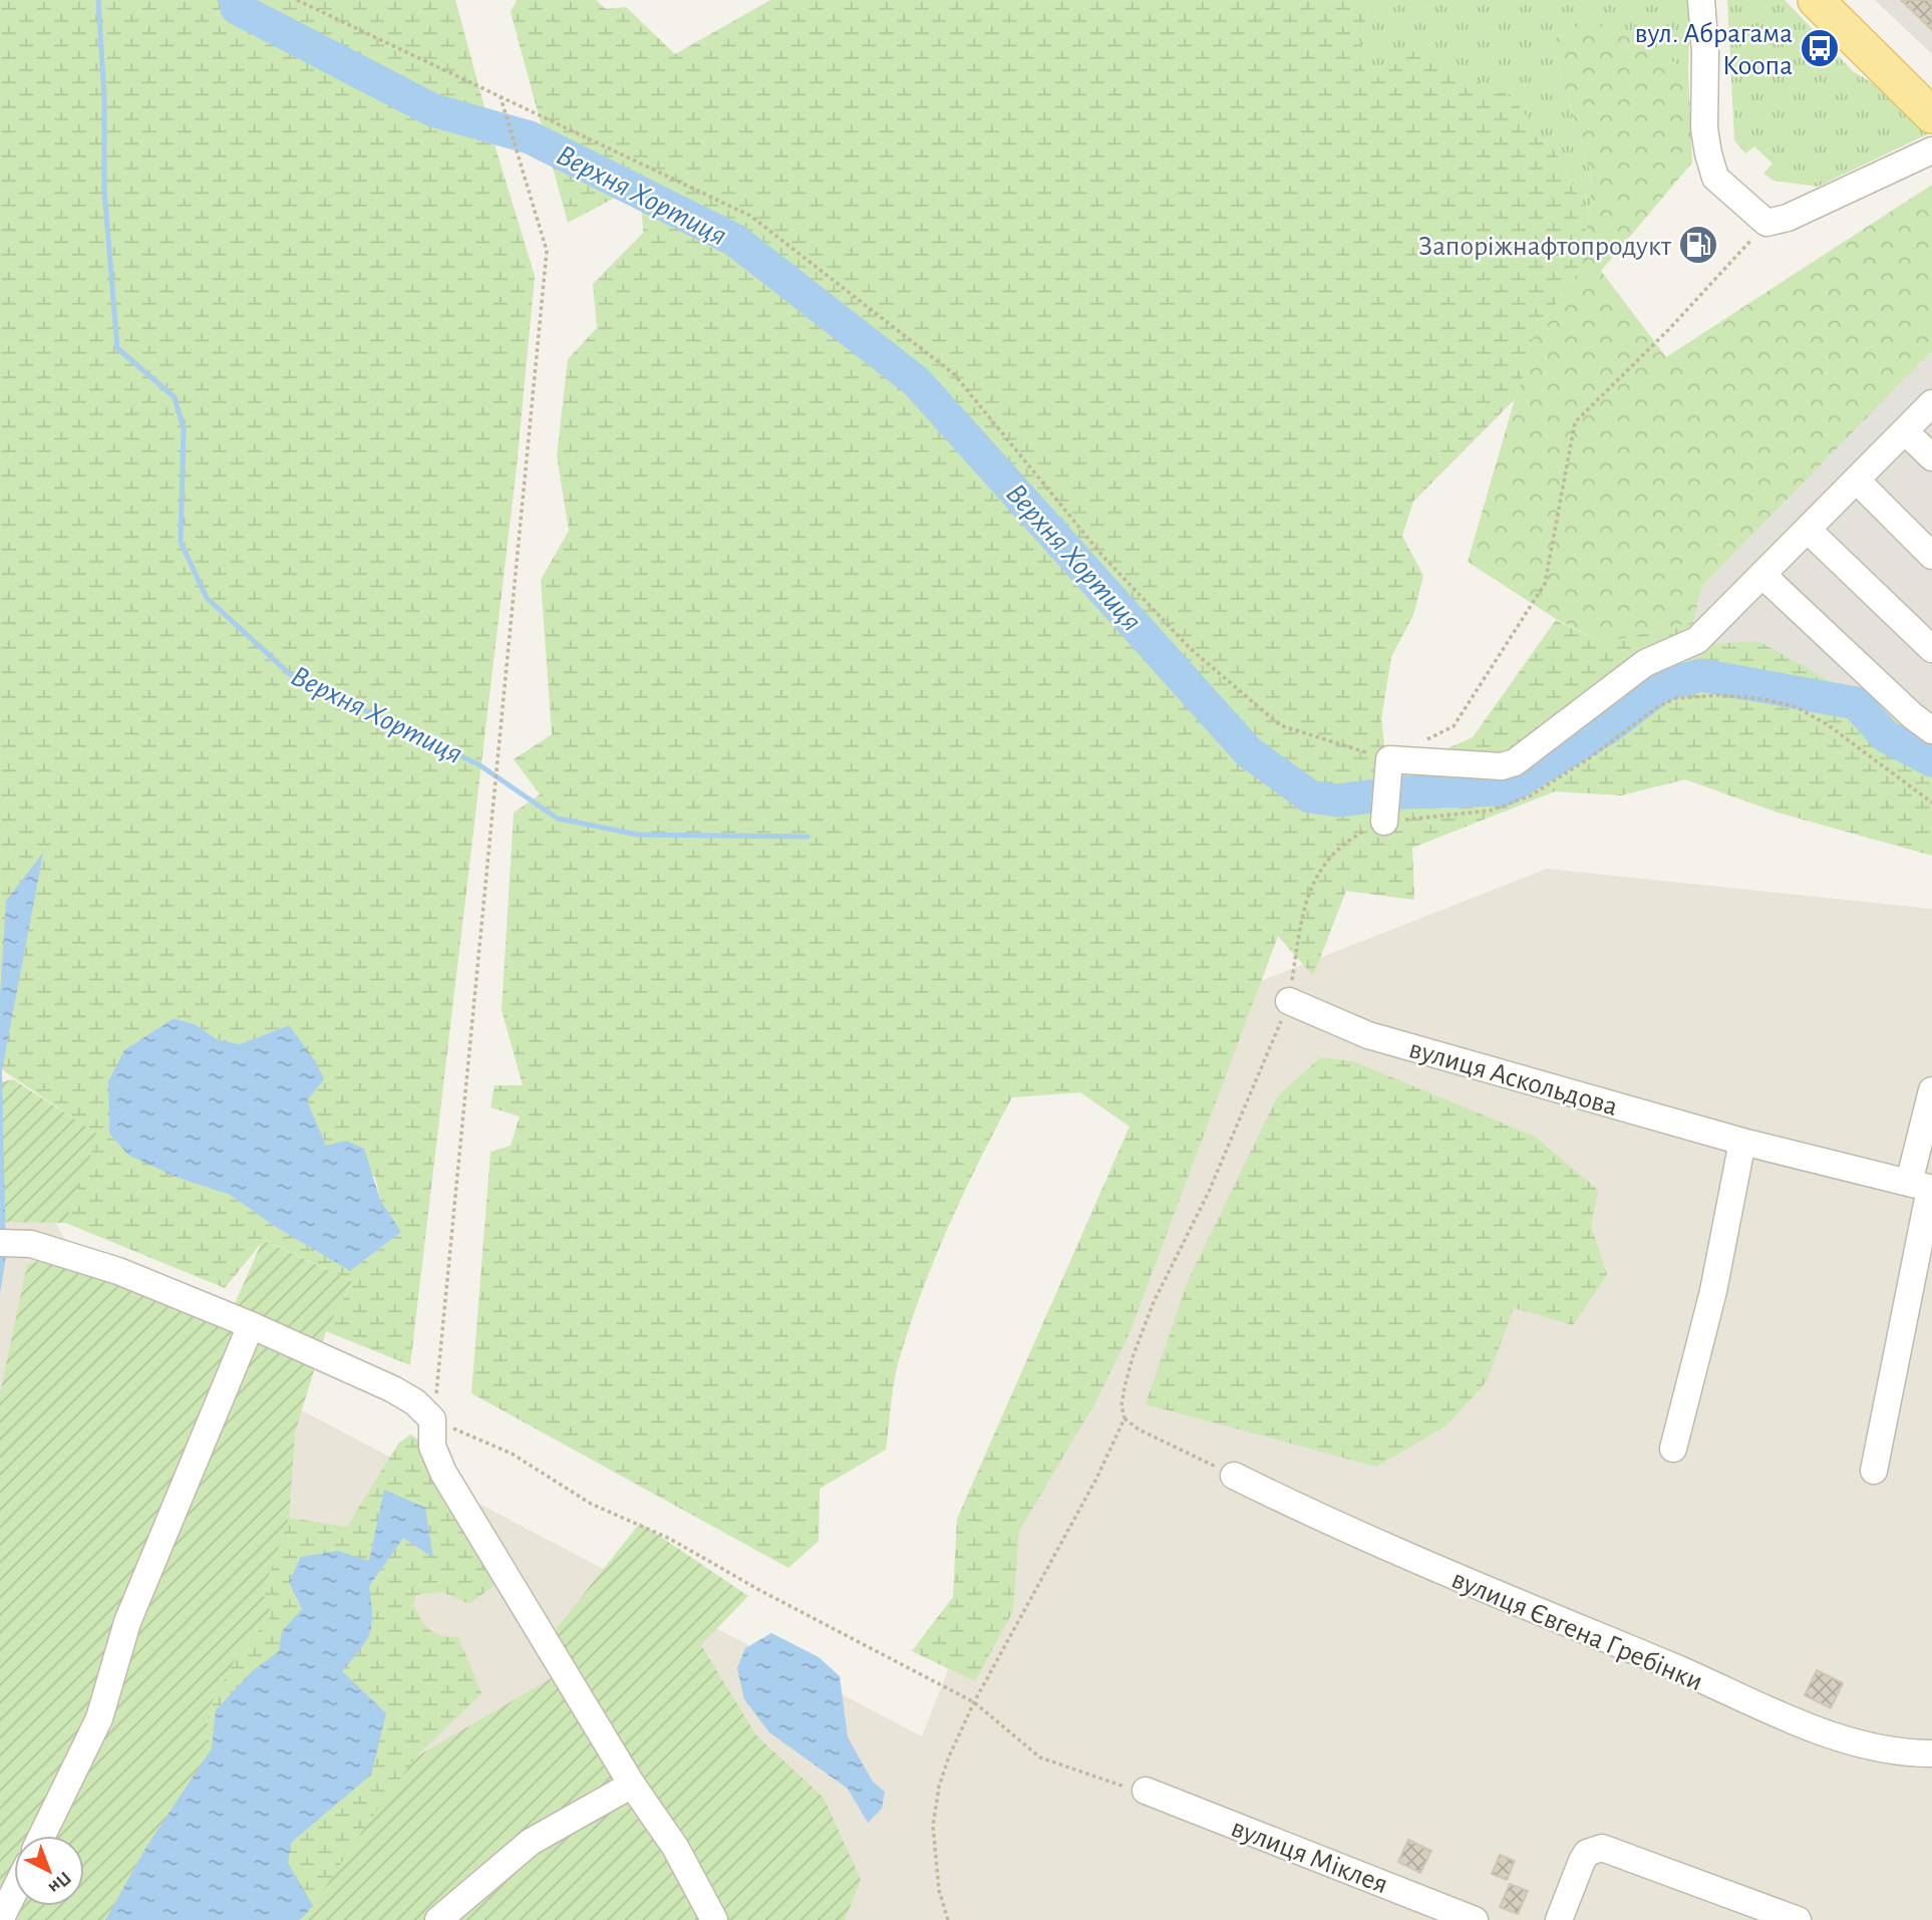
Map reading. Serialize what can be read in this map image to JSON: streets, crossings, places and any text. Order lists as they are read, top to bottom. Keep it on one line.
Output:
{"streets":{"street":["вулиця Аскольдова","вулиця Євгена Гребінки","вулиця Міклея"]},"water":["Верхня Хортиця"],"places":{"bus stop":["вул. Абрагама Коопа"],"fuel station":["Запоріжнафтопродукт"]},"north":"bottom right"}
